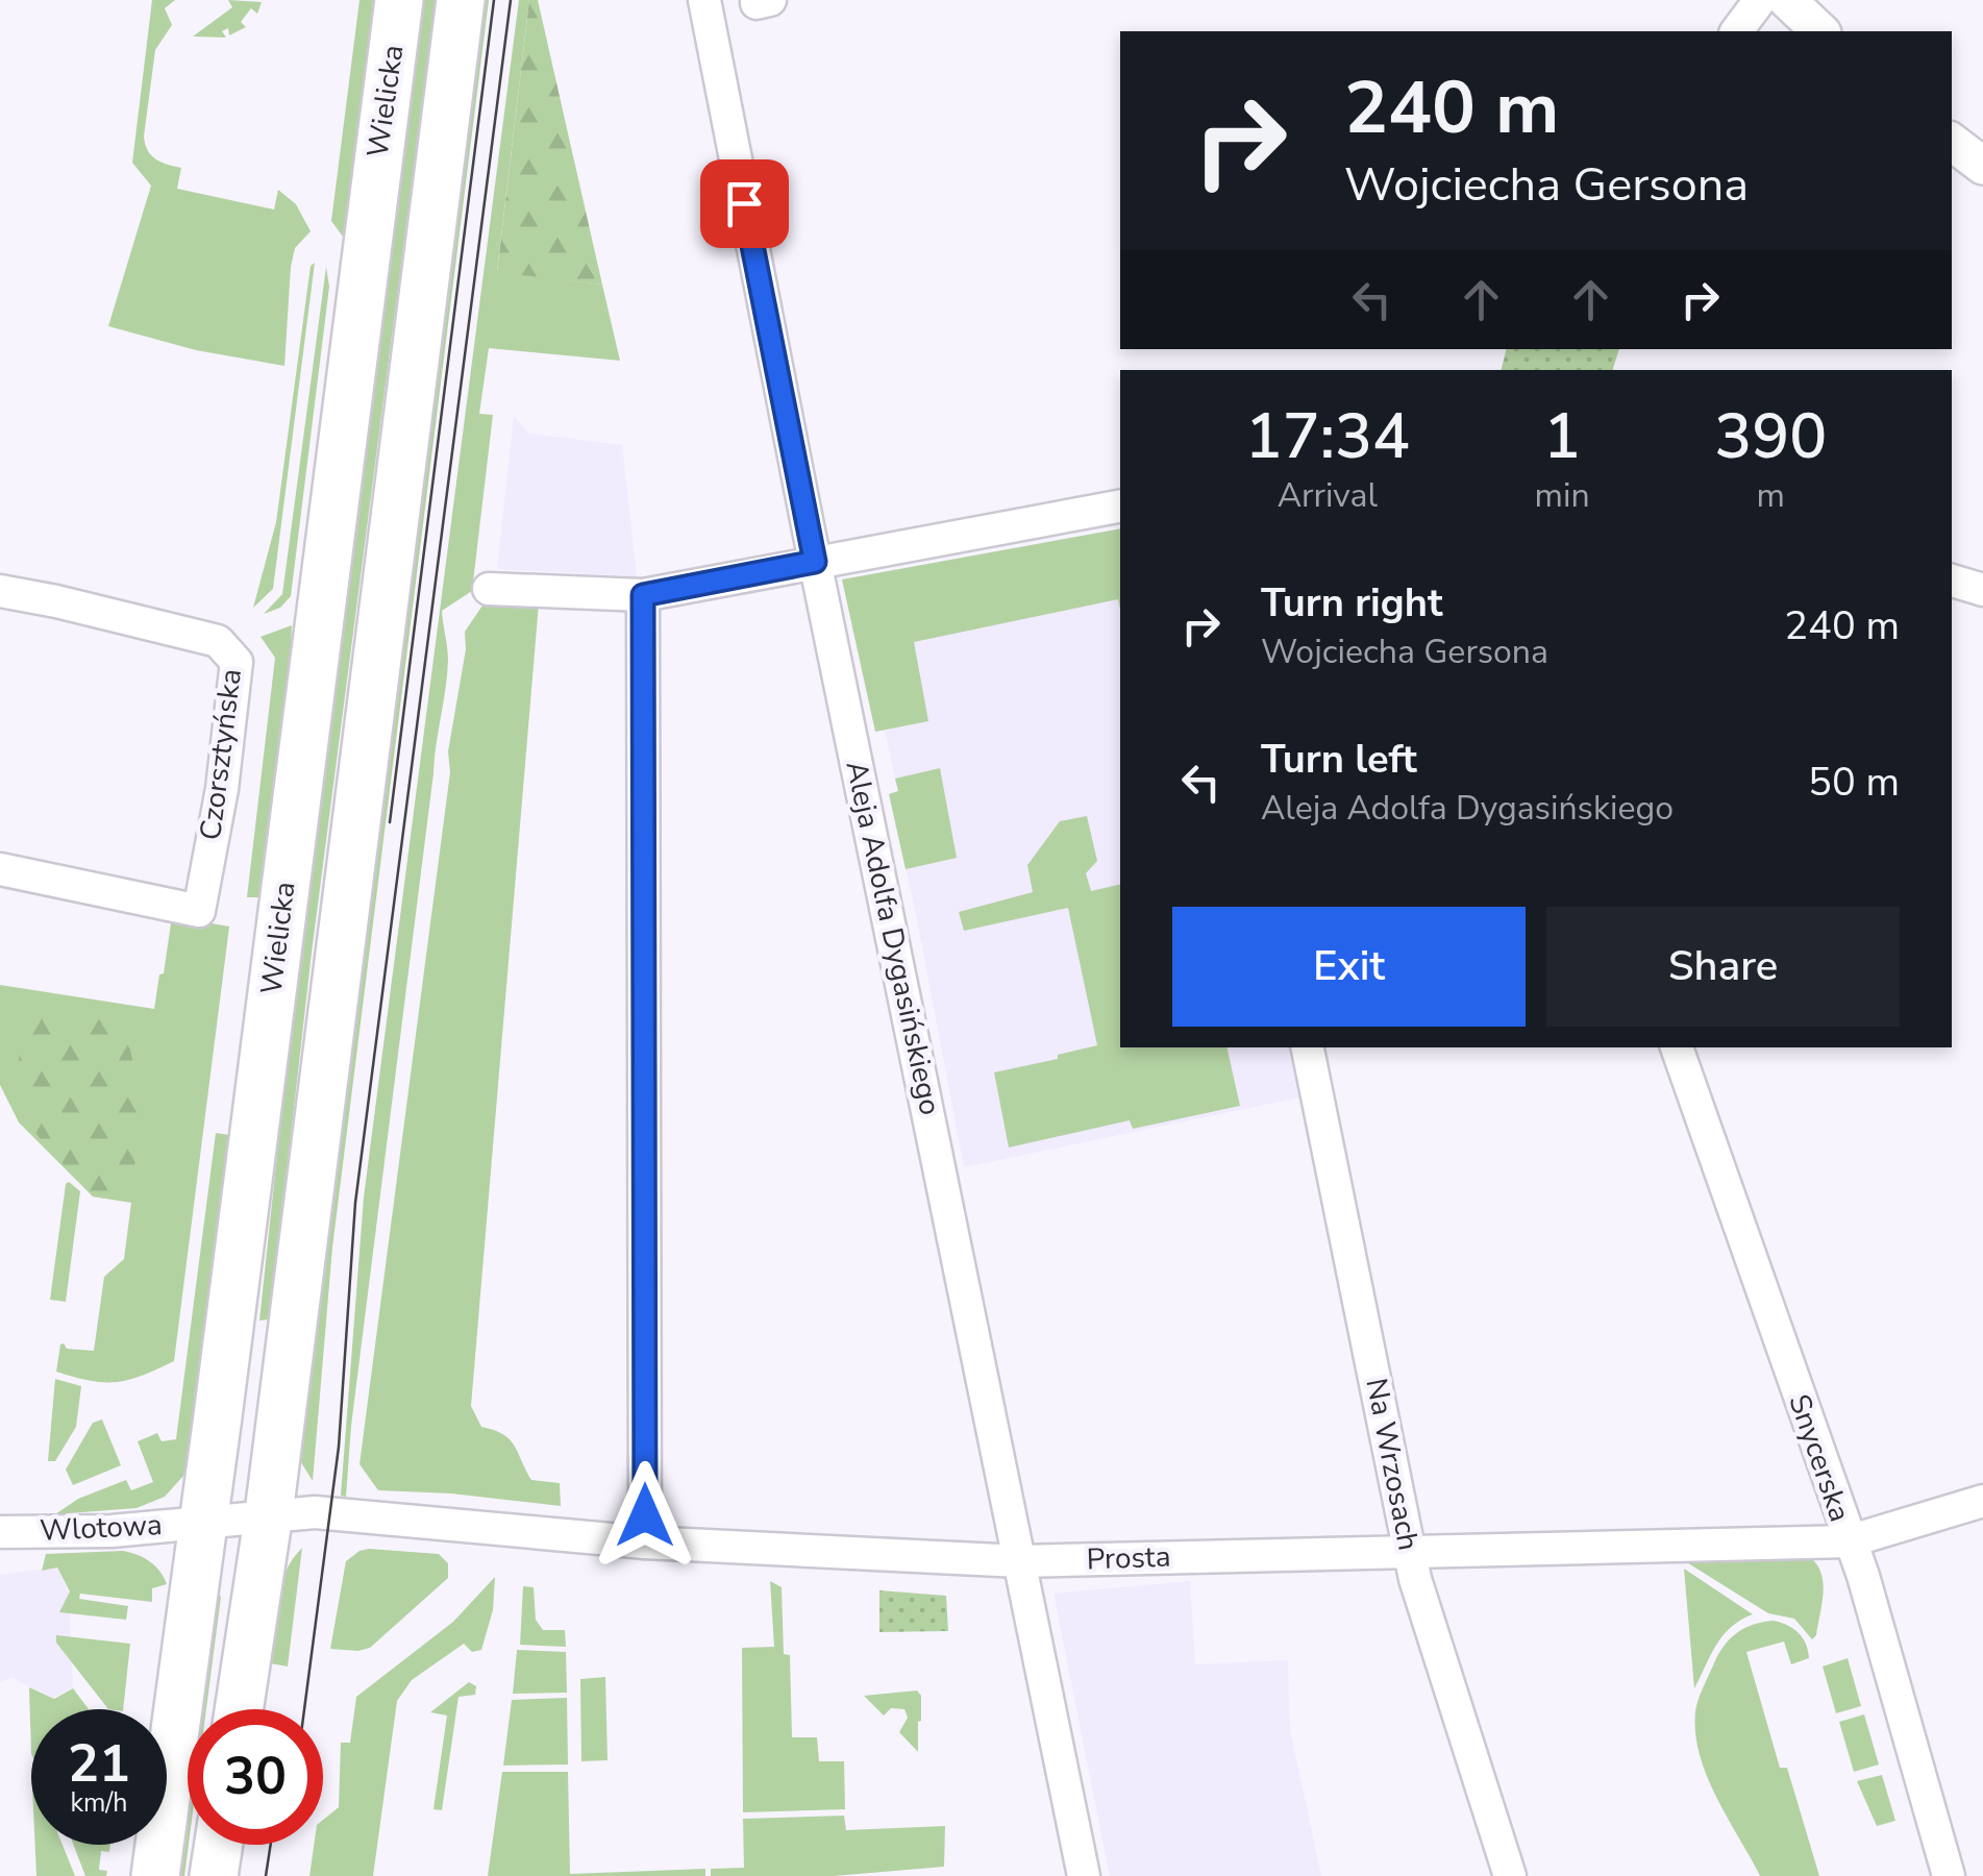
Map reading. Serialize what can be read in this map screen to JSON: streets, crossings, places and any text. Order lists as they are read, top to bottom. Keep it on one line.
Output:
{"streets":{"main road":["Wielicka"],"street":["Czorsztyńska","Aleja Adolfa Dygasińskiego","Snycerska","Na Wrzosach","Wlotowa","Prosta"]},"crossings":[["Wielicka","Wlotowa"],["Aleja Adolfa Dygasińskiego","Prosta"],["Snycerska","Prosta"],["Na Wrzosach","Prosta"],["Wlotowa","Prosta"]],"page":{"turn":["240 m","Wojciecha Gersona"],"eta":["17:34","Arrival","1","min","390","m"],"list":[{"name":"Turn right","note":"Wojciecha Gersona","value":"240 m"},{"name":"Turn left","note":"Aleja Adolfa Dygasińskiego","value":"50 m"}],"buttons":["Exit","Share"],"speed":"21 km/h","limit":"30"}}
